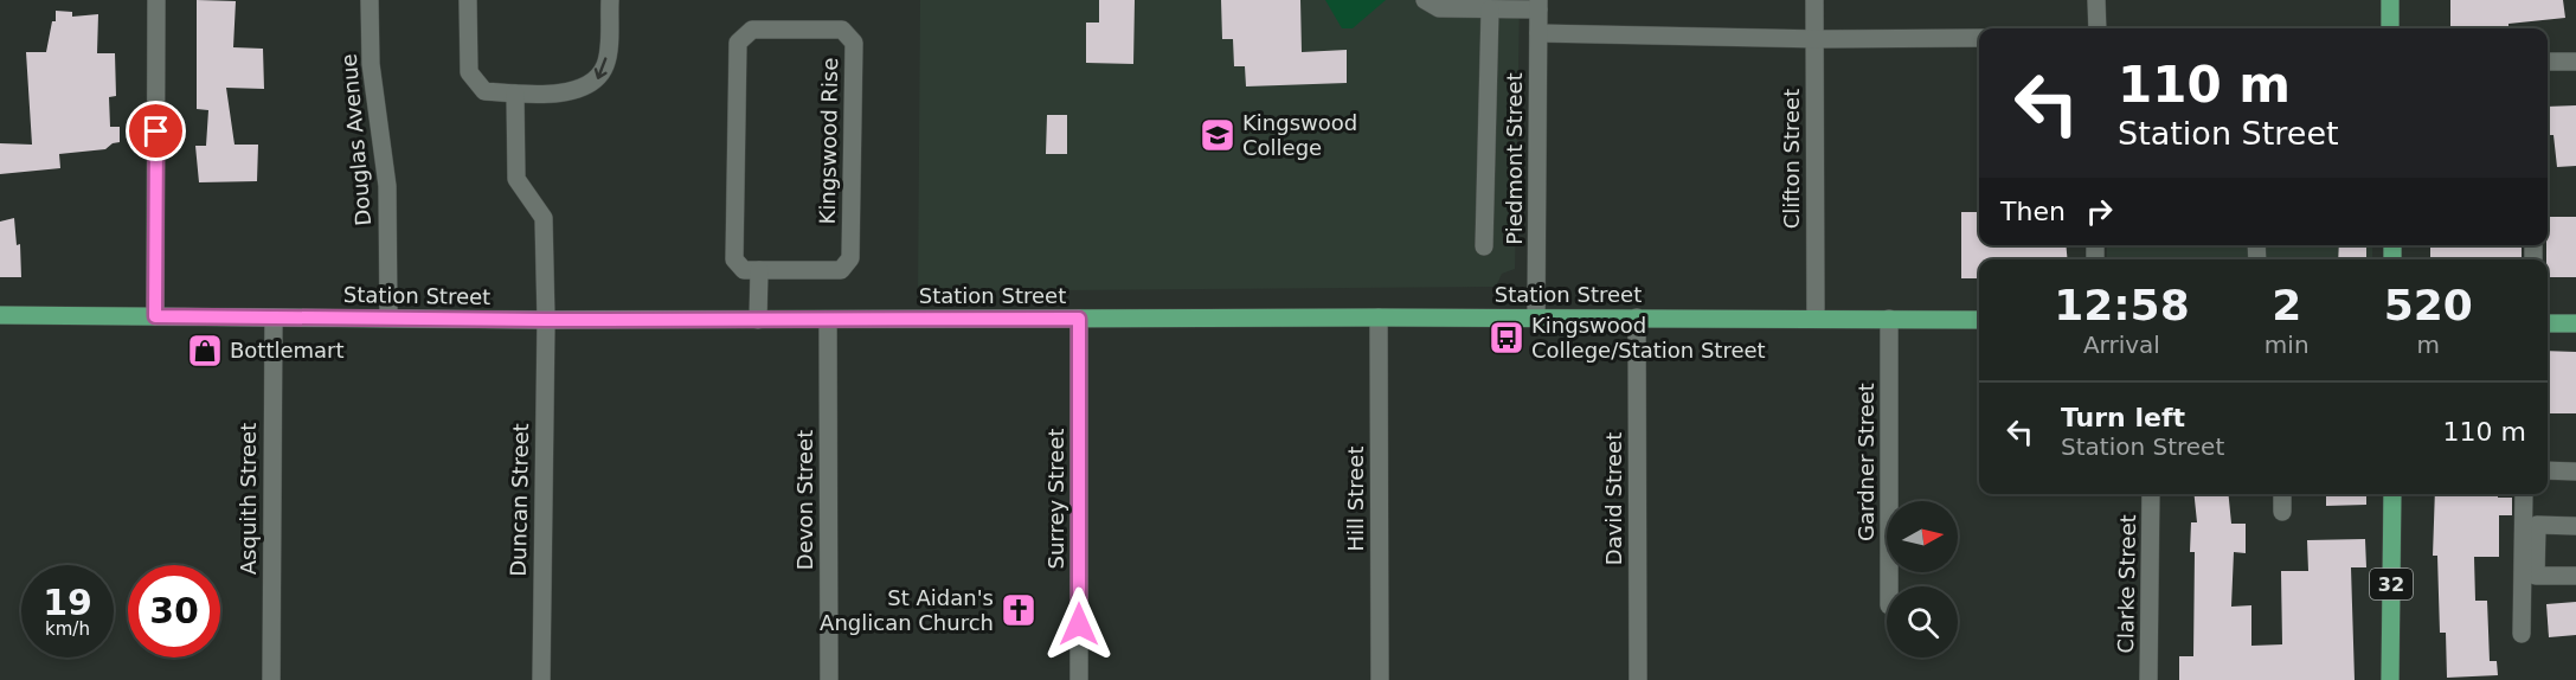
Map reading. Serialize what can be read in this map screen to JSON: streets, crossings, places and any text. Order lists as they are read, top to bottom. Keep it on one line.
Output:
{"streets":{"main road":["Station Street","32"],"street":["Douglas Avenue","Kingswood Rise","Piedmont Street","Clifton Street","Gardner Street","Asquith Street","Surrey Street","Hill Street","David Street","Duncan Street","Devon Street","Clarke Street"]},"crossings":[["Douglas Avenue","Station Street"],["Piedmont Street","Station Street"],["Clifton Street","Station Street"],["Station Street","Gardner Street"],["Station Street","Asquith Street"],["Station Street","Surrey Street"],["Station Street","Hill Street"],["Station Street","David Street"],["Station Street","Duncan Street"],["Station Street","Devon Street"]],"places":{"school or university":["Kingswood College"],"bus stop":["Kingswood College/Station Street"],"shop":["Bottlemart"],"church":["St Aidan's Anglican Church"]},"north":"right","page":{"turn":["110 m","Station Street"],"then":"Then","eta":["12:58","Arrival","2","min","520","m"],"list":[{"name":"Turn left","note":"Station Street","value":"110 m"}],"speed":"19 km/h","limit":"30"}}
